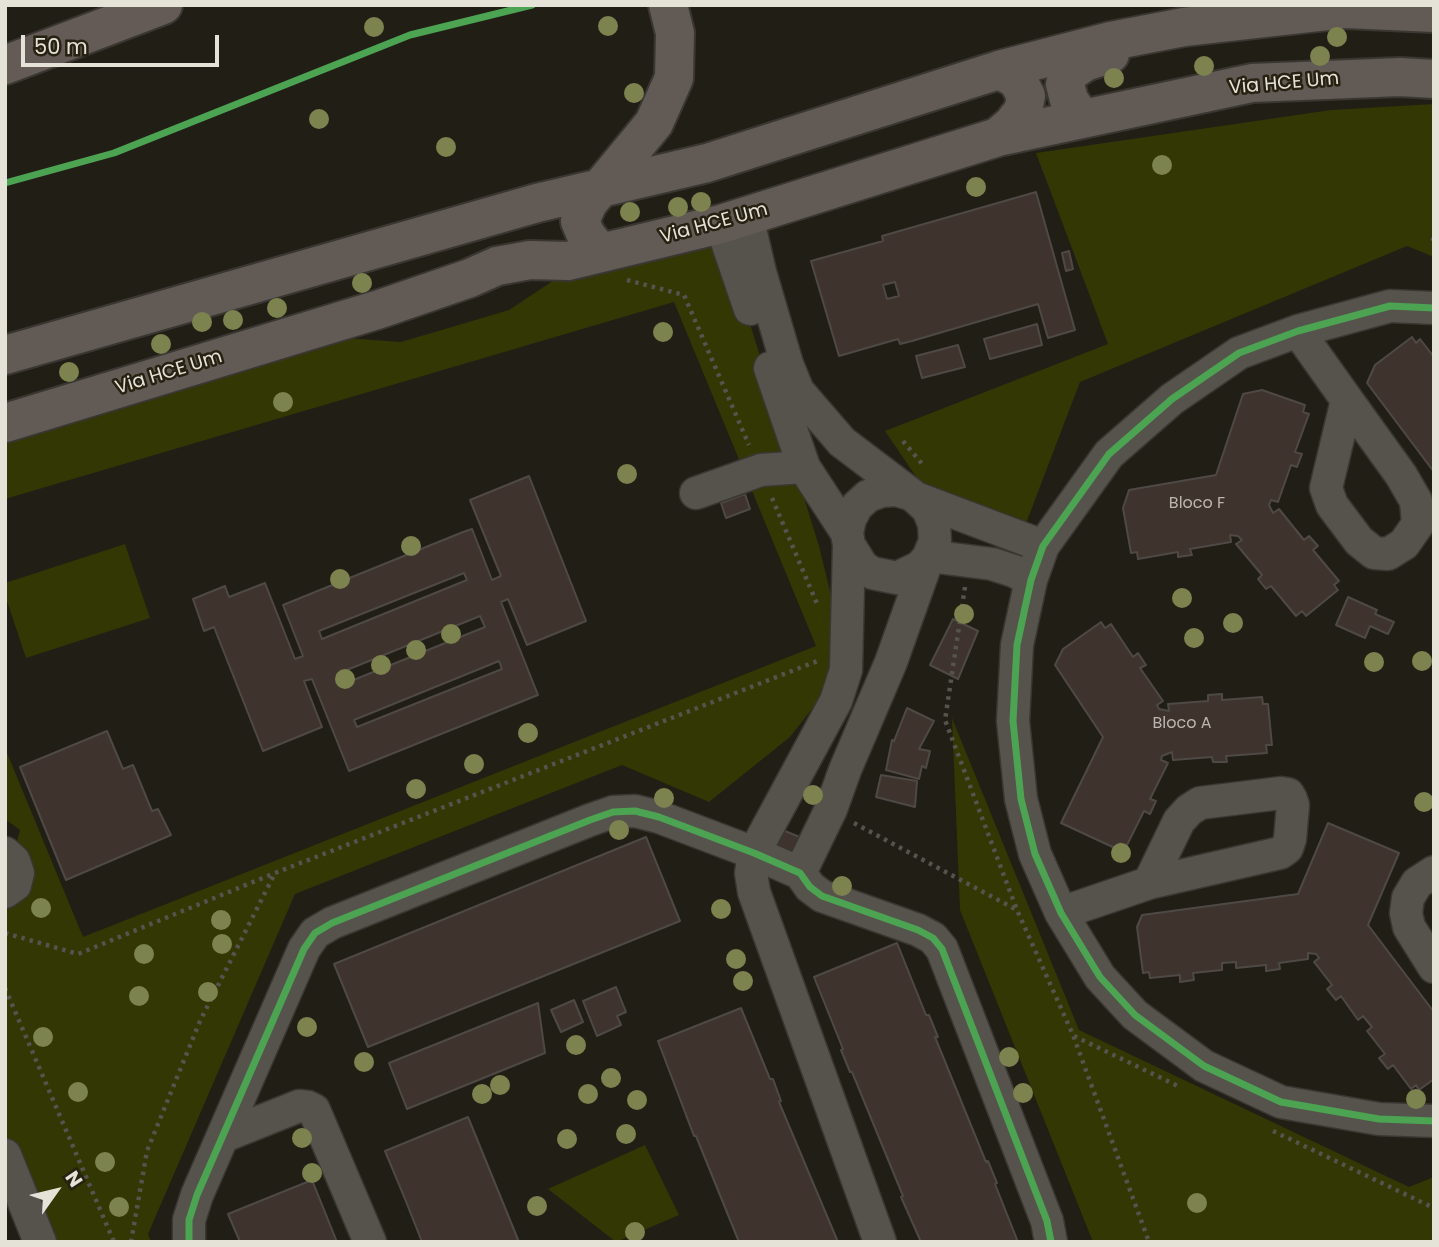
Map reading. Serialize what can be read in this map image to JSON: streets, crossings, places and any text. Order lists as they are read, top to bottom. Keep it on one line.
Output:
{"streets":{"main road":["Via HCE Um"]},"house_numbers":["Bloco F","Bloco A"],"scale_bar":"50 m","north":"top right"}
